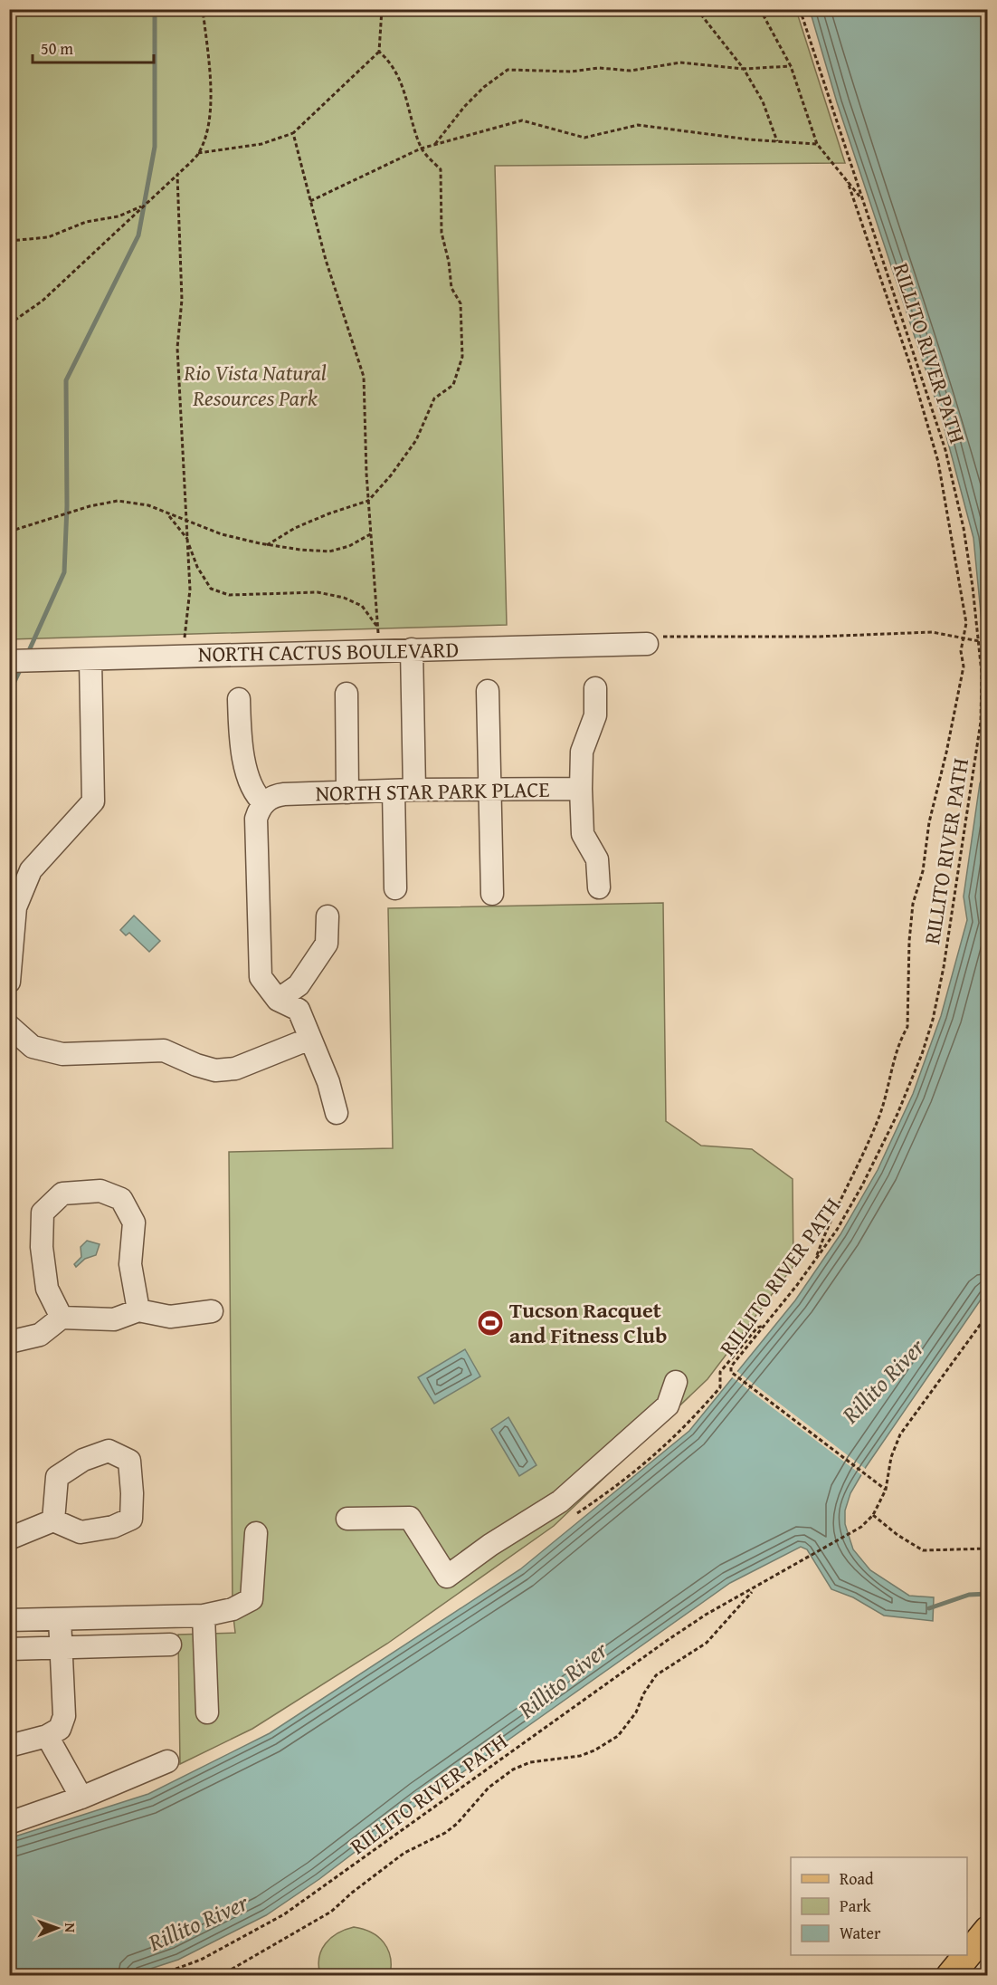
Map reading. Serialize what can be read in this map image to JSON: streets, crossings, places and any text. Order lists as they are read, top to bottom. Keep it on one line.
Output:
{"streets":{"street":["NORTH CACTUS BOULEVARD","NORTH STAR PARK PLACE"],"path":["RILLITO RIVER PATH"]},"water":["Rillito River"],"parks":["Rio Vista Natural Resources Park"],"places":{"sports":["Tucson Racquet and Fitness Club"]},"legend":["Road","Park","Water"],"scale_bar":"50 m","north":"right"}
